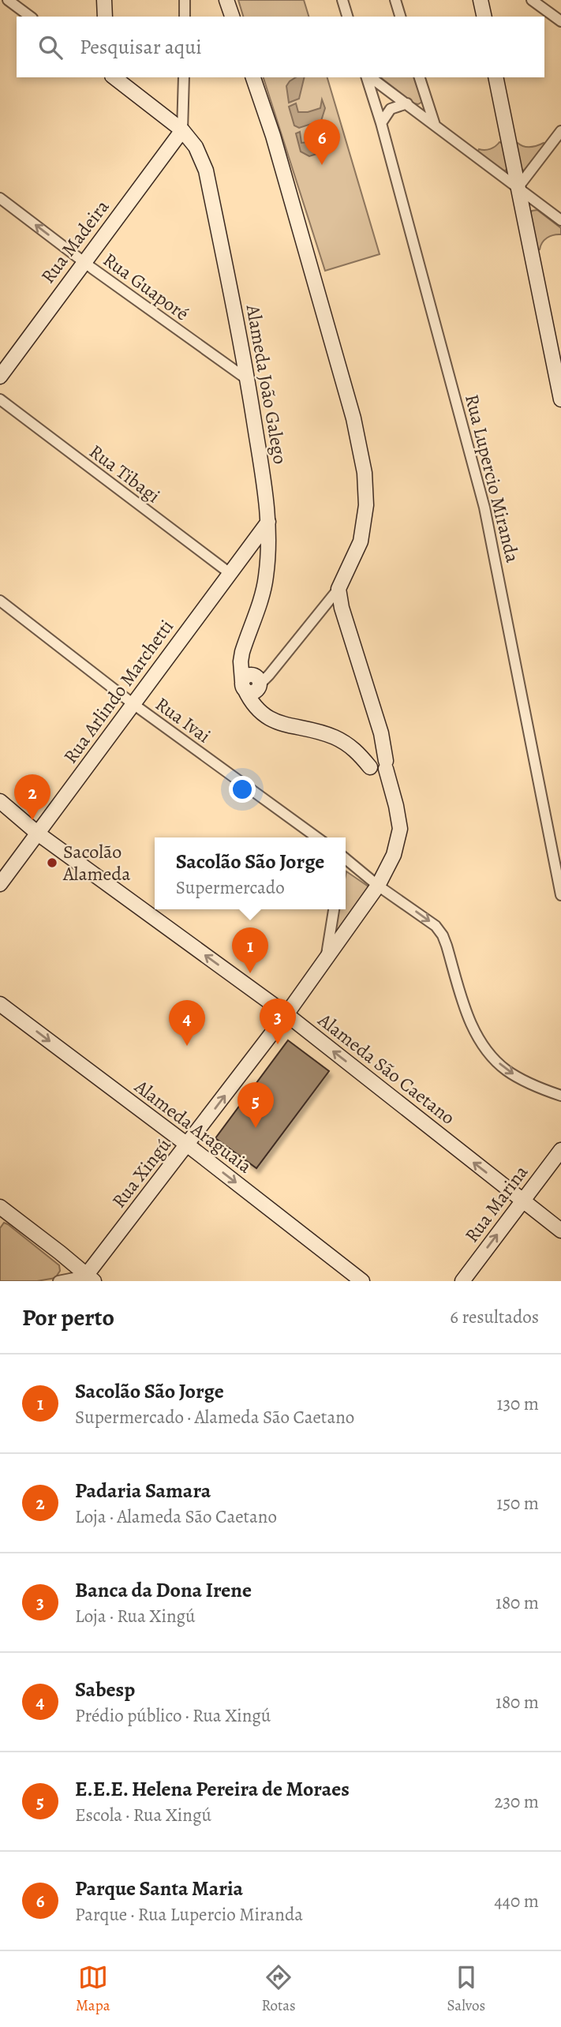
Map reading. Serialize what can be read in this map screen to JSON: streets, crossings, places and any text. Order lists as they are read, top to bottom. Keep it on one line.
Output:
{"streets":{"street":["Rua Madeira","Rua Guaporé","Alameda João Galego","Rua Tibagi","Rua Lupercio Miranda","Rua Arlindo Marchetti","Rua Ivai","Alameda São Caetano","Alameda Araguaia","Rua Xingú","Rua Marina"]},"crossings":[["Rua Madeira","Rua Guaporé"],["Rua Madeira","Alameda João Galego"],["Rua Guaporé","Alameda João Galego"],["Alameda João Galego","Rua Arlindo Marchetti"],["Rua Tibagi","Rua Arlindo Marchetti"],["Rua Arlindo Marchetti","Rua Ivai"],["Rua Arlindo Marchetti","Alameda São Caetano"],["Alameda São Caetano","Rua Xingú"],["Alameda São Caetano","Rua Marina"],["Alameda Araguaia","Rua Xingú"]],"one_way":["Alameda São Caetano","Alameda Araguaia","Rua Marina"],"places":["Sacolão Alameda"],"page":{"search":"Pesquisar aqui","pins":["6","2","1","3","4","5"],"popup":["Sacolão São Jorge","Supermercado"],"heading":["Por perto","6 resultados"],"list":[{"mark":"1","name":"Sacolão São Jorge","note":"Supermercado · Alameda São Caetano","value":"130 m"},{"mark":"2","name":"Padaria Samara","note":"Loja · Alameda São Caetano","value":"150 m"},{"mark":"3","name":"Banca da Dona Irene","note":"Loja · Rua Xingú","value":"180 m"},{"mark":"4","name":"Sabesp","note":"Prédio público · Rua Xingú","value":"180 m"},{"mark":"5","name":"E.E.E. Helena Pereira de Moraes","note":"Escola · Rua Xingú","value":"230 m"},{"mark":"6","name":"Parque Santa Maria","note":"Parque · Rua Lupercio Miranda","value":"440 m"}],"nav":["Mapa","Rotas","Salvos"]}}
